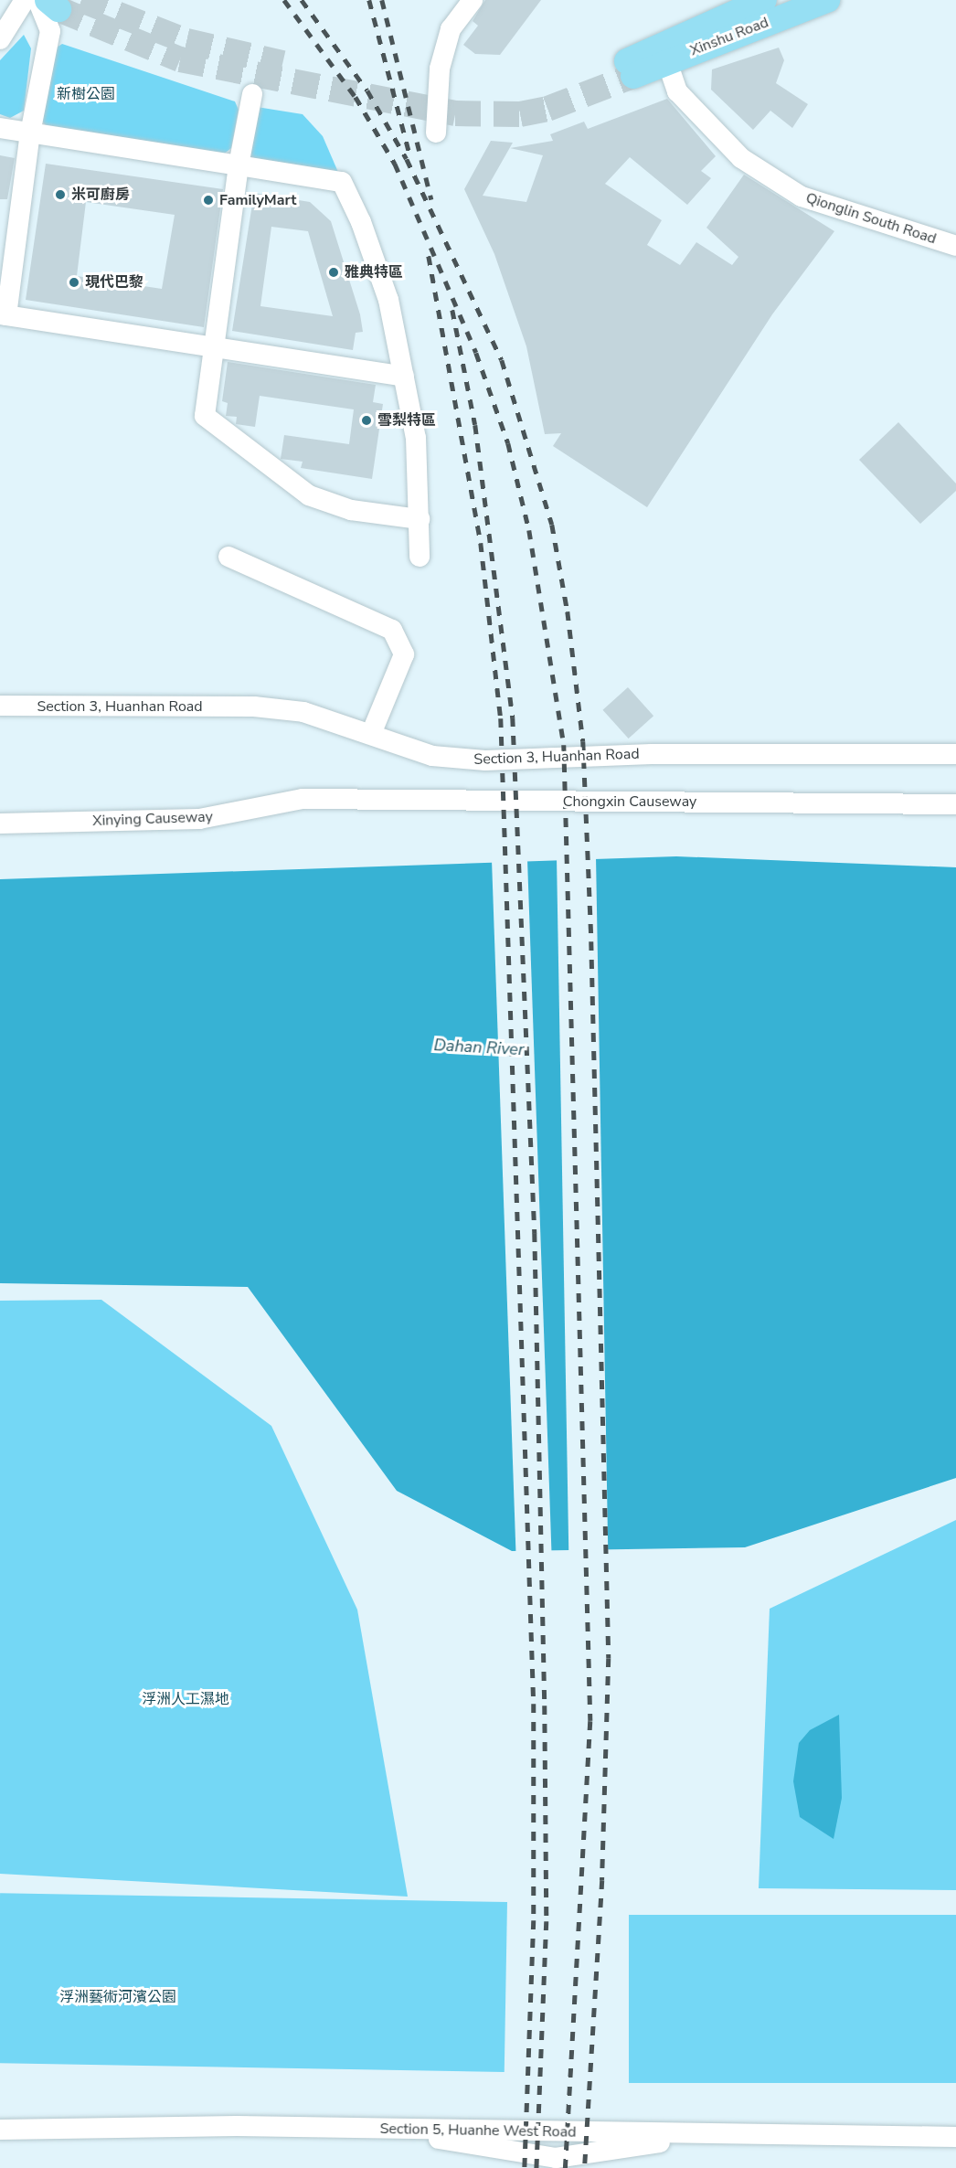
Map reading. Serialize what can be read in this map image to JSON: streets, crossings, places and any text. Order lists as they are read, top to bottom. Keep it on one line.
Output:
{"streets":{"main road":["Xinshu Road"],"street":["Qionglin South Road","Section 3, Huanhan Road","Chongxin Causeway","Xinying Causeway","Section 5, Huanhe West Road"]},"crossings":[["Xinshu Road","Qionglin South Road"],["Chongxin Causeway","Xinying Causeway"]],"water":["Dahan River"],"parks":["新樹公園","浮洲人工濕地","浮洲藝術河濱公園"],"places":["米可廚房","FamilyMart","雅典特區","現代巴黎","雪梨特區"]}
